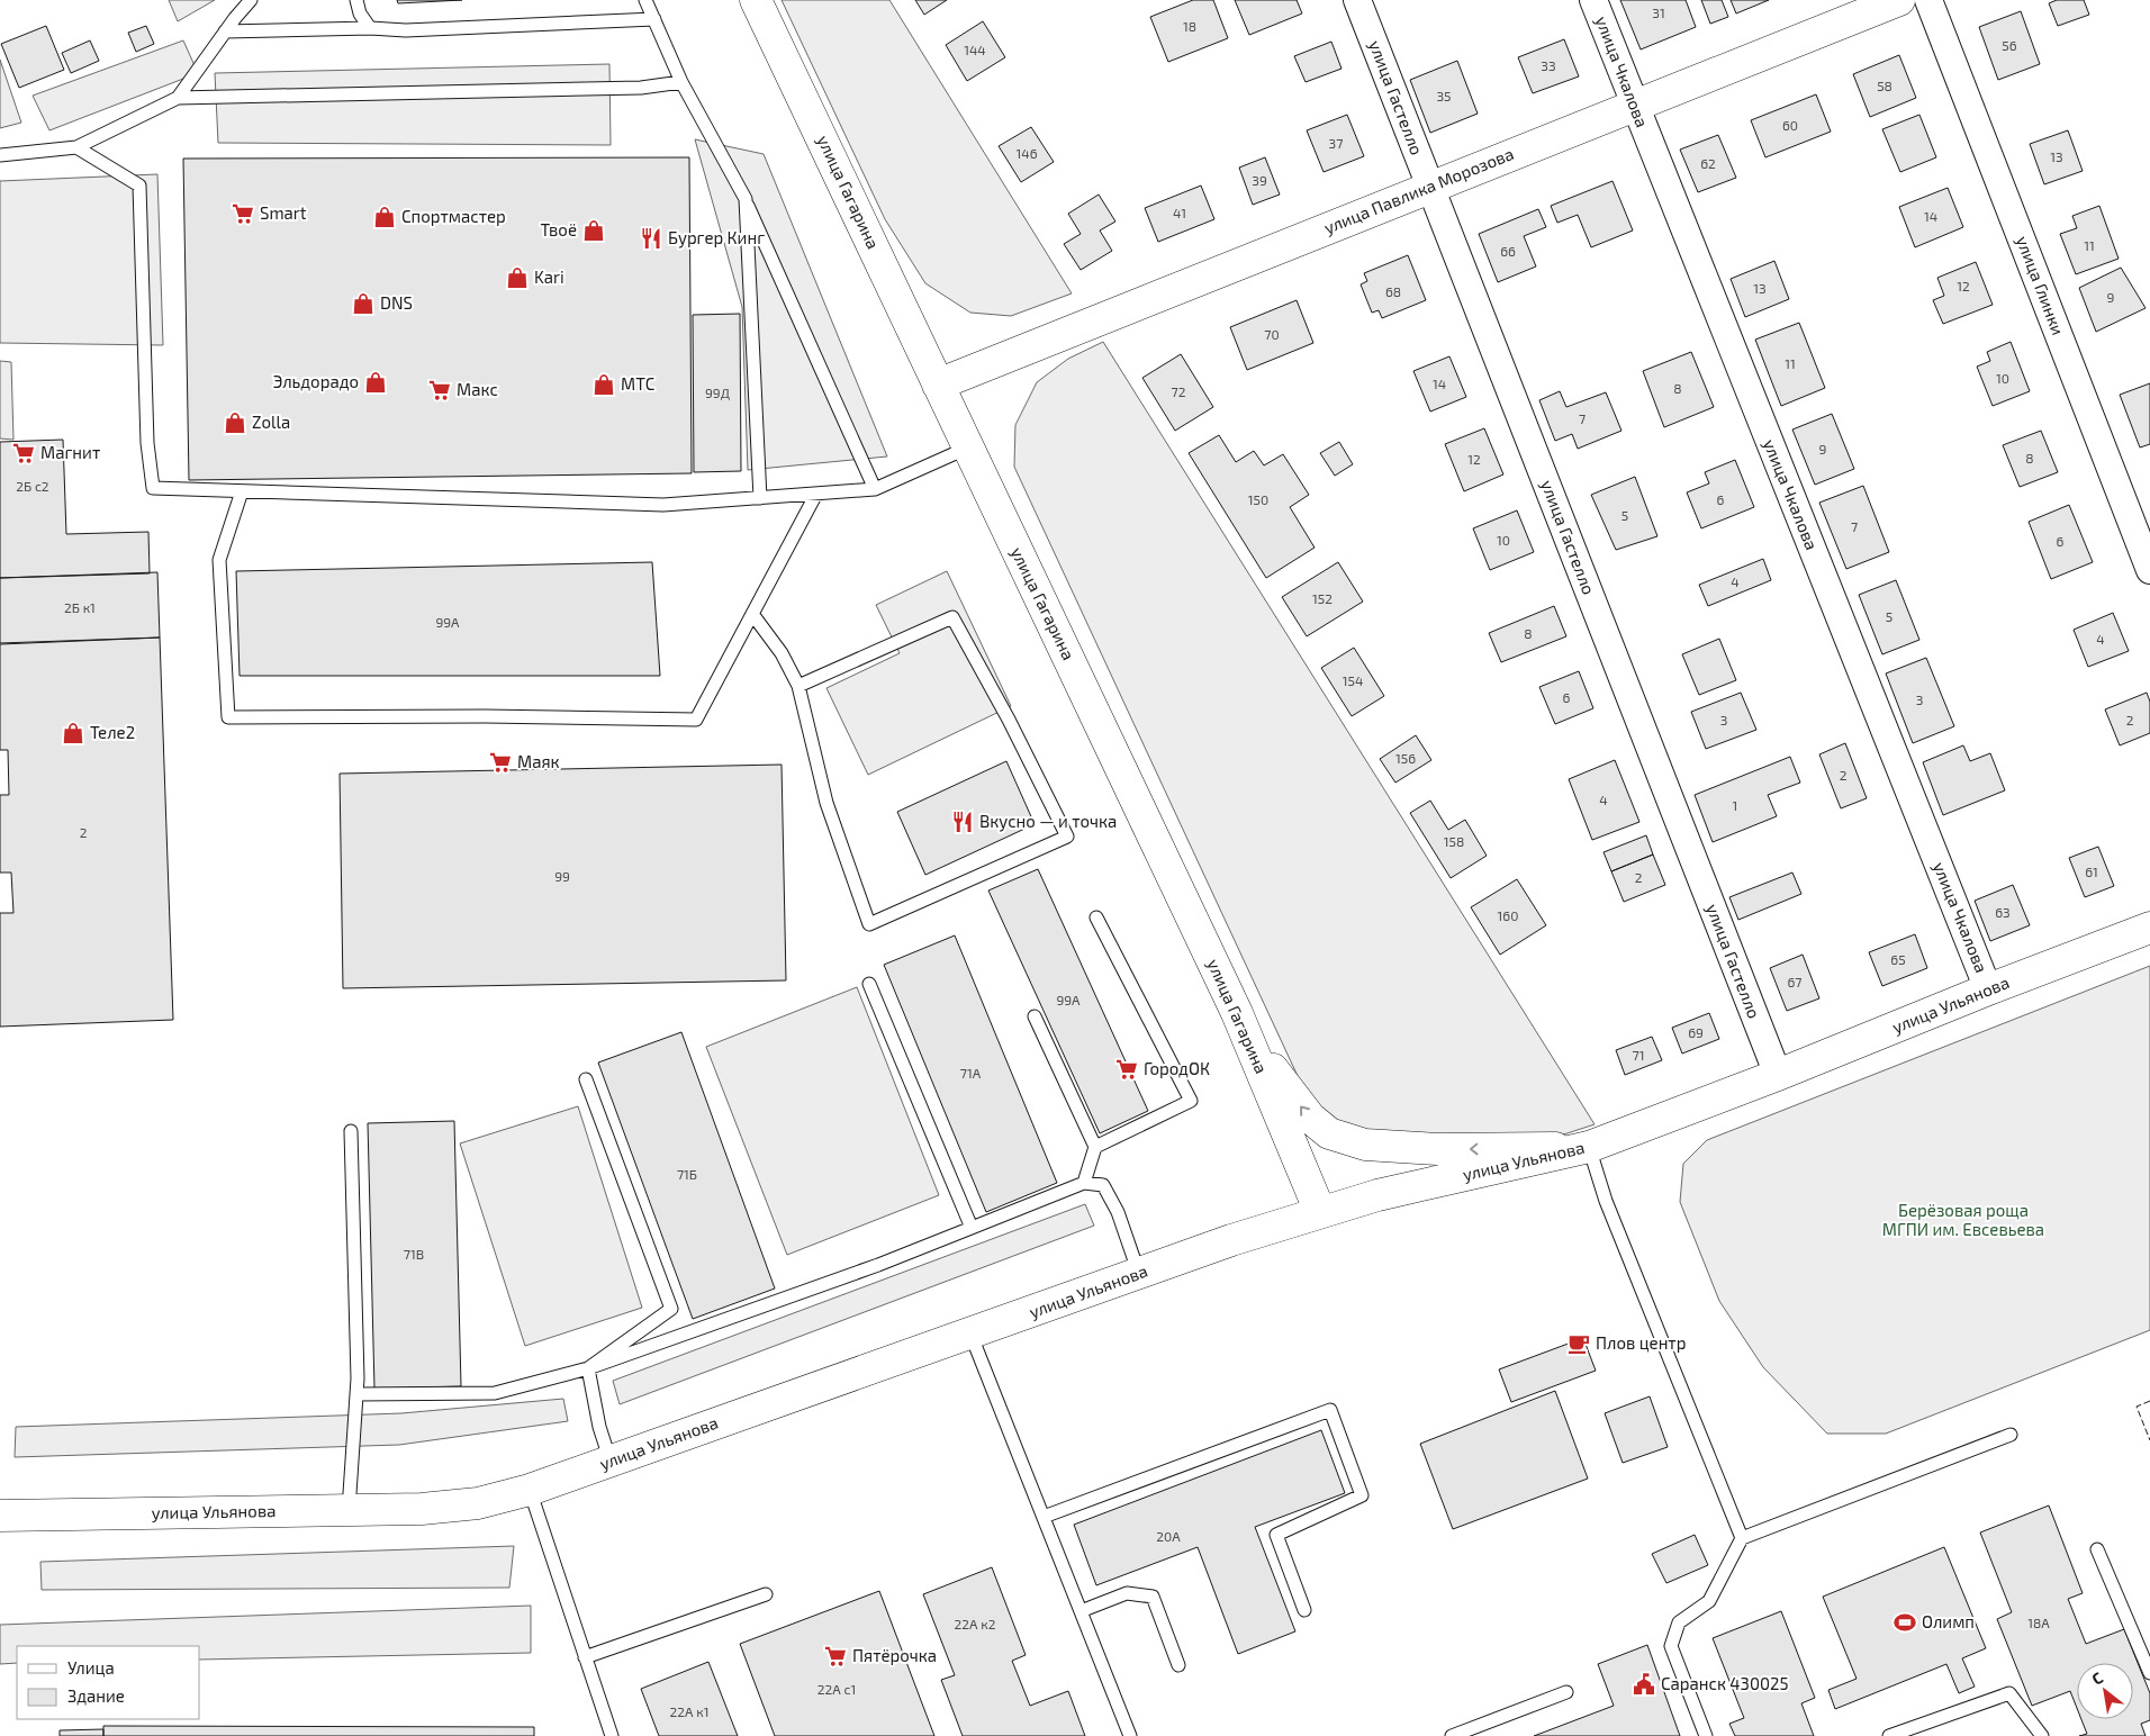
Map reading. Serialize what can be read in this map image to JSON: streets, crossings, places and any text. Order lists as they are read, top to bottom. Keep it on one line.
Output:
{"streets":{"street":["улица Чкалова","улица Гастелло","улица Павлика Морозова","улица Гагарина","улица Глинки","улица Ульянова"]},"crossings":[["улица Чкалова","улица Павлика Морозова"],["улица Чкалова","улица Ульянова"],["улица Гастелло","улица Павлика Морозова"],["улица Гастелло","улица Ульянова"],["улица Павлика Морозова","улица Гагарина"],["улица Гагарина","улица Ульянова"]],"parks":["Берёзовая роща МГПИ им. Евсевьева"],"places":{"supermarket":["Smart","Макс","Магнит","Маяк","ГородОК","Пятёрочка"],"shop":["Спортмастер","Твоё","Kari","DNS","Эльдорадо","МТС","Zolla","Теле2"],"restaurant":["Бургер Кинг","Вкусно — и точка"],"cafe":["Плов центр"],"sports":["Олимп"],"public building":["Саранск 430025"]},"house_numbers":["31","18","56","144","33","58","35","60","37","146","13","62","39","41","14","11","66","12","13","68","9","70","11","10","14","8","72","99Д","7","9","8","12","2Б с2","150","6","5","7","10","6","4","152","2Б к1","5","99А","8","4","154","6","3","3","2","156","2","4","1","2","158","61","99","2","63","160","65","67","99А","69","71","71А","71Б","71В","20А","18А","22А к2","22А с1","22А к1"],"legend":["Улица","Здание"],"north":"top left"}
